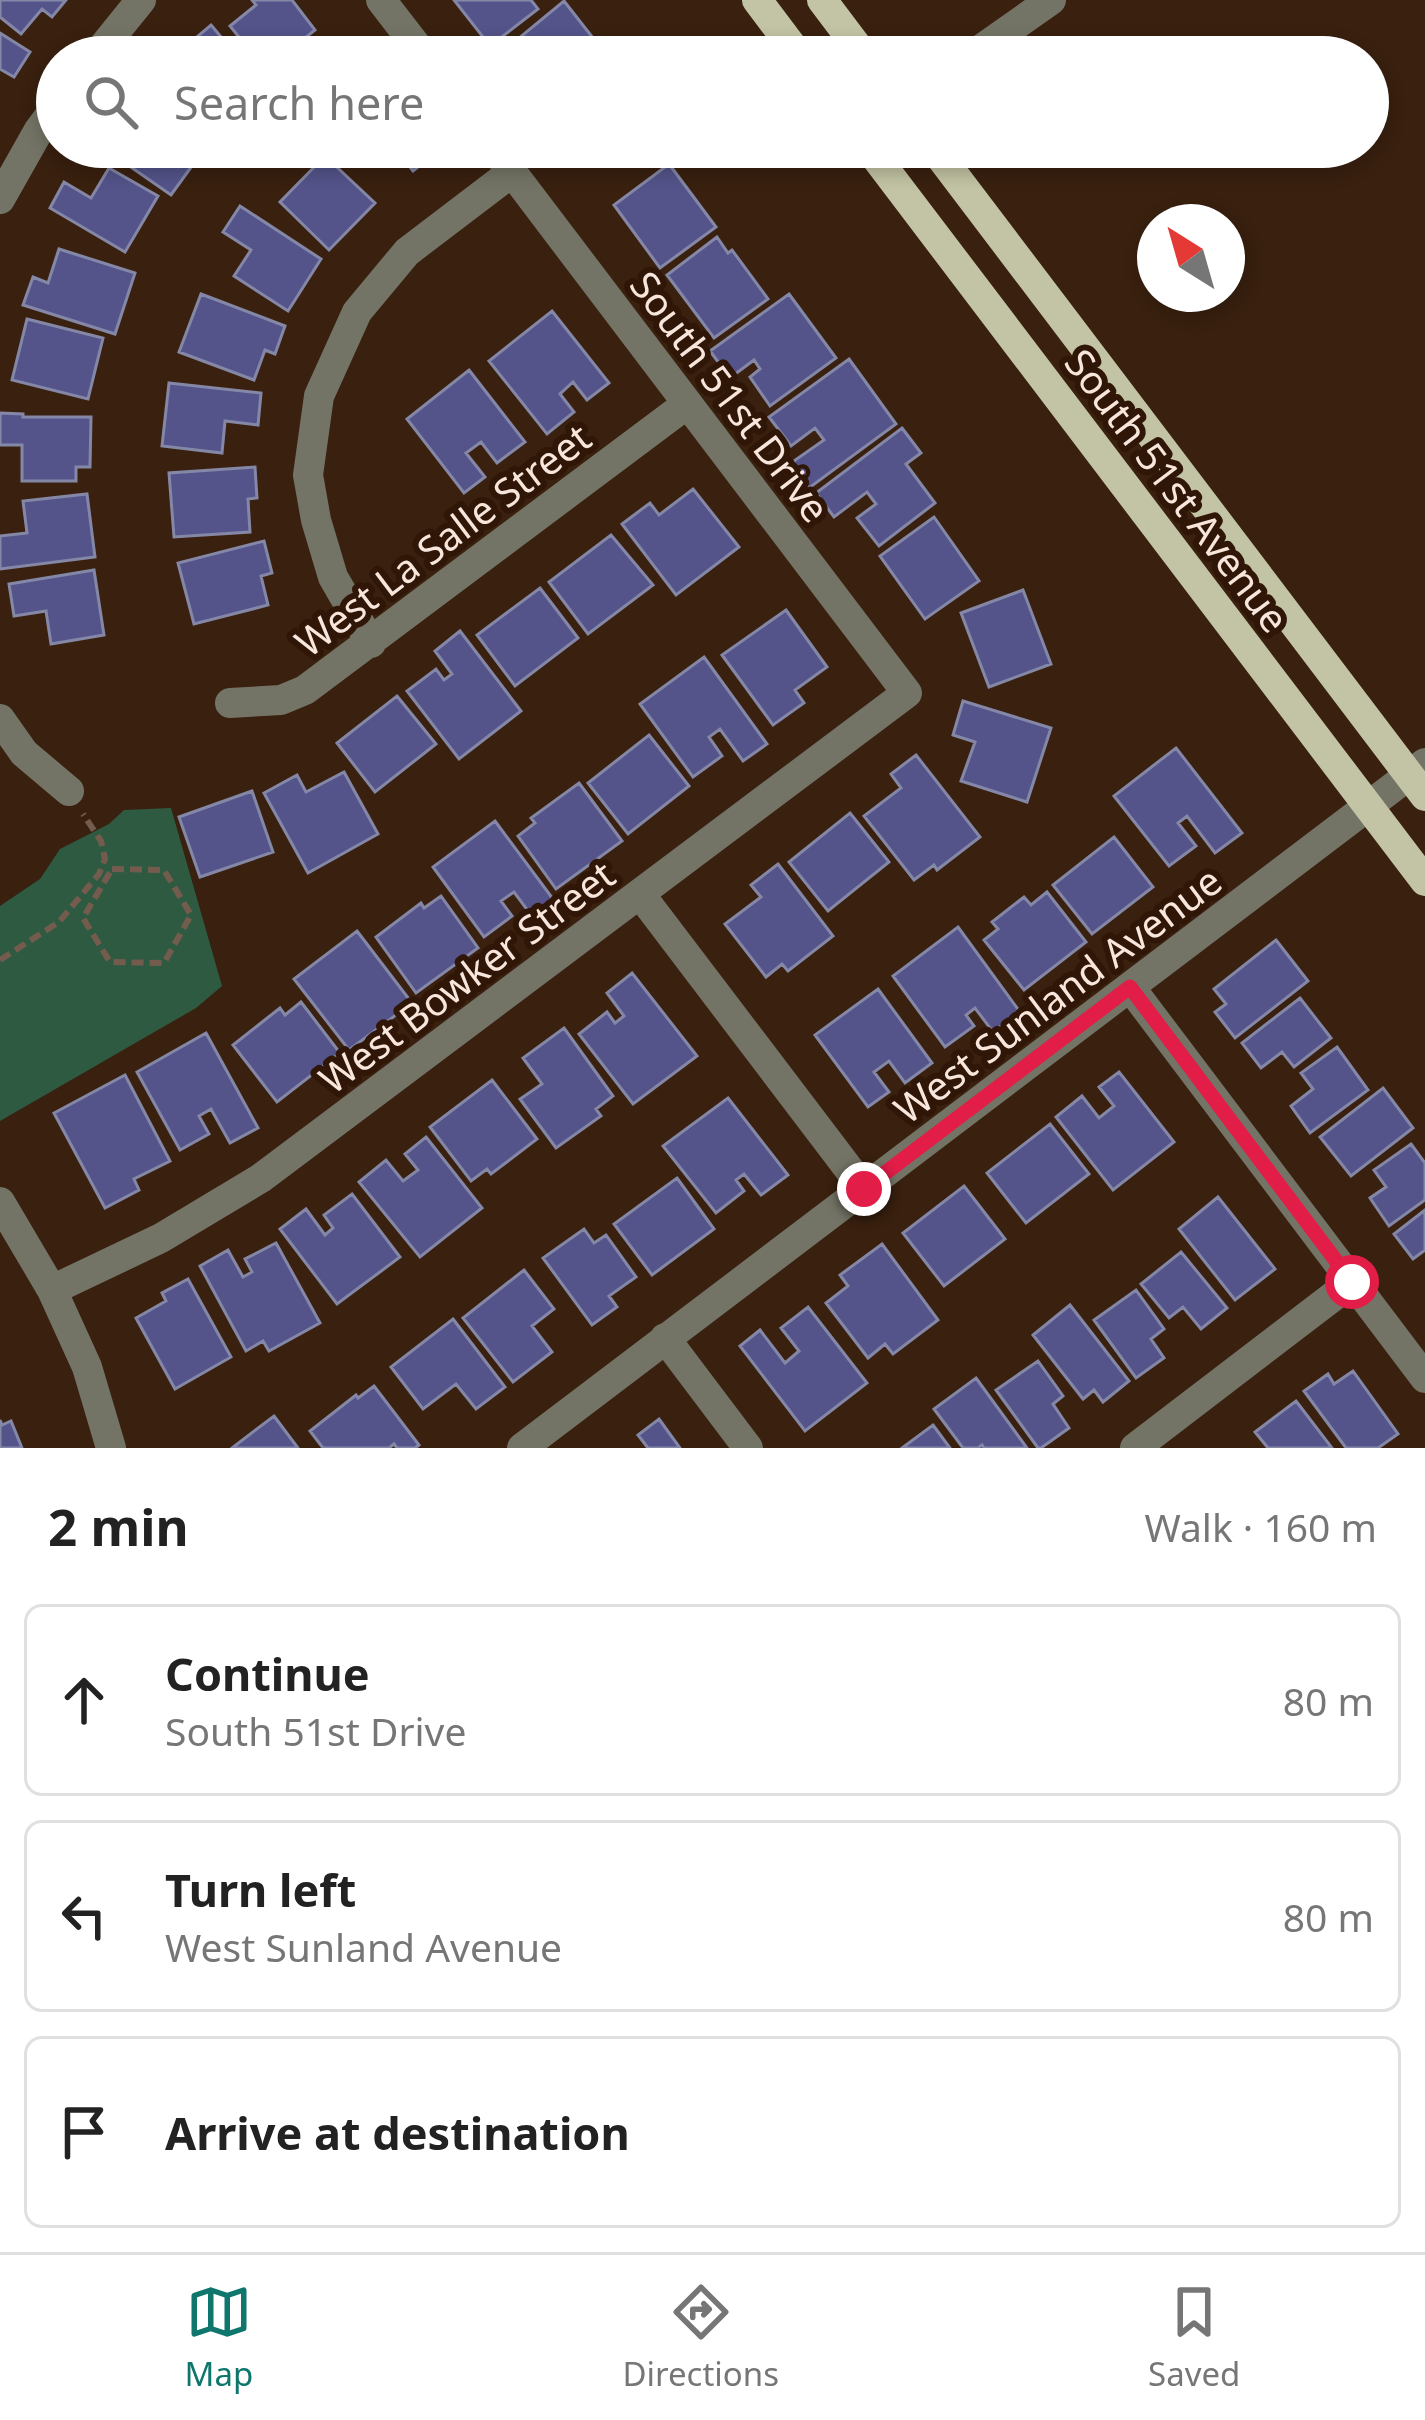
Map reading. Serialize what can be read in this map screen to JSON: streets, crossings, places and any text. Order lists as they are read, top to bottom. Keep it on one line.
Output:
{"streets":{"main road":["South 51st Avenue"],"street":["South 51st Drive","West La Salle Street","West Bowker Street","West Sunland Avenue"]},"crossings":[["South 51st Drive","West La Salle Street"],["South 51st Drive","West Bowker Street"],["South 51st Avenue","West Sunland Avenue"]],"north":"top left","page":{"search":"Search here","heading":["2 min","Walk · 160 m"],"list":[["Continue","South 51st Drive","80 m"],["Turn left","West Sunland Avenue","80 m"],"Arrive at destination"],"nav":["Map","Directions","Saved"]}}
